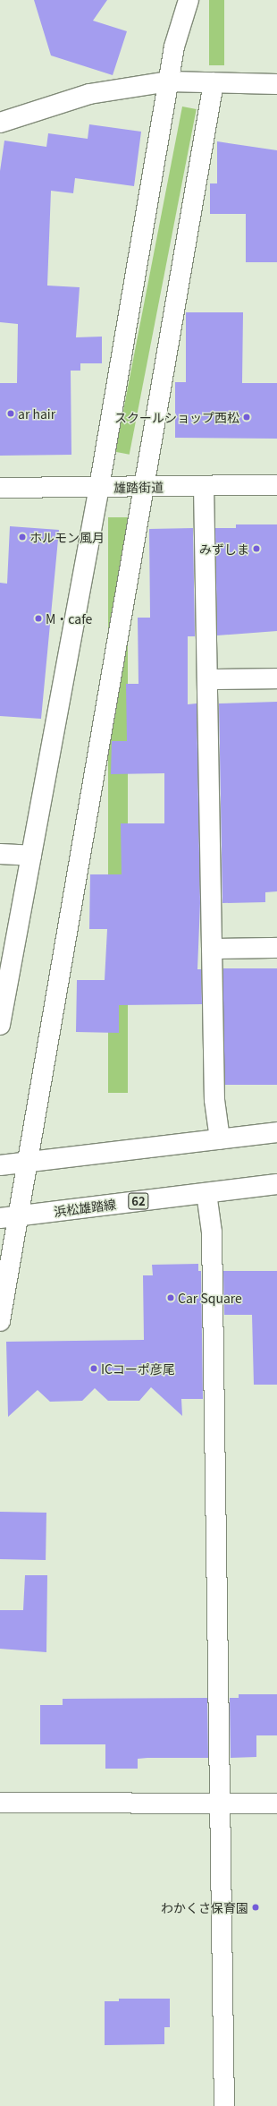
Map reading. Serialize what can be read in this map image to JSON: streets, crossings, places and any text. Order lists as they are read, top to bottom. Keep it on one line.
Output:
{"streets":{"street":["雄踏街道","62","浜松雄踏線"]},"places":["ar hair","スクールショップ西松","ホルモン風月","みずしま","M・cafe","Car Square","ICコーポ彦尾","わかくさ保育園"]}
